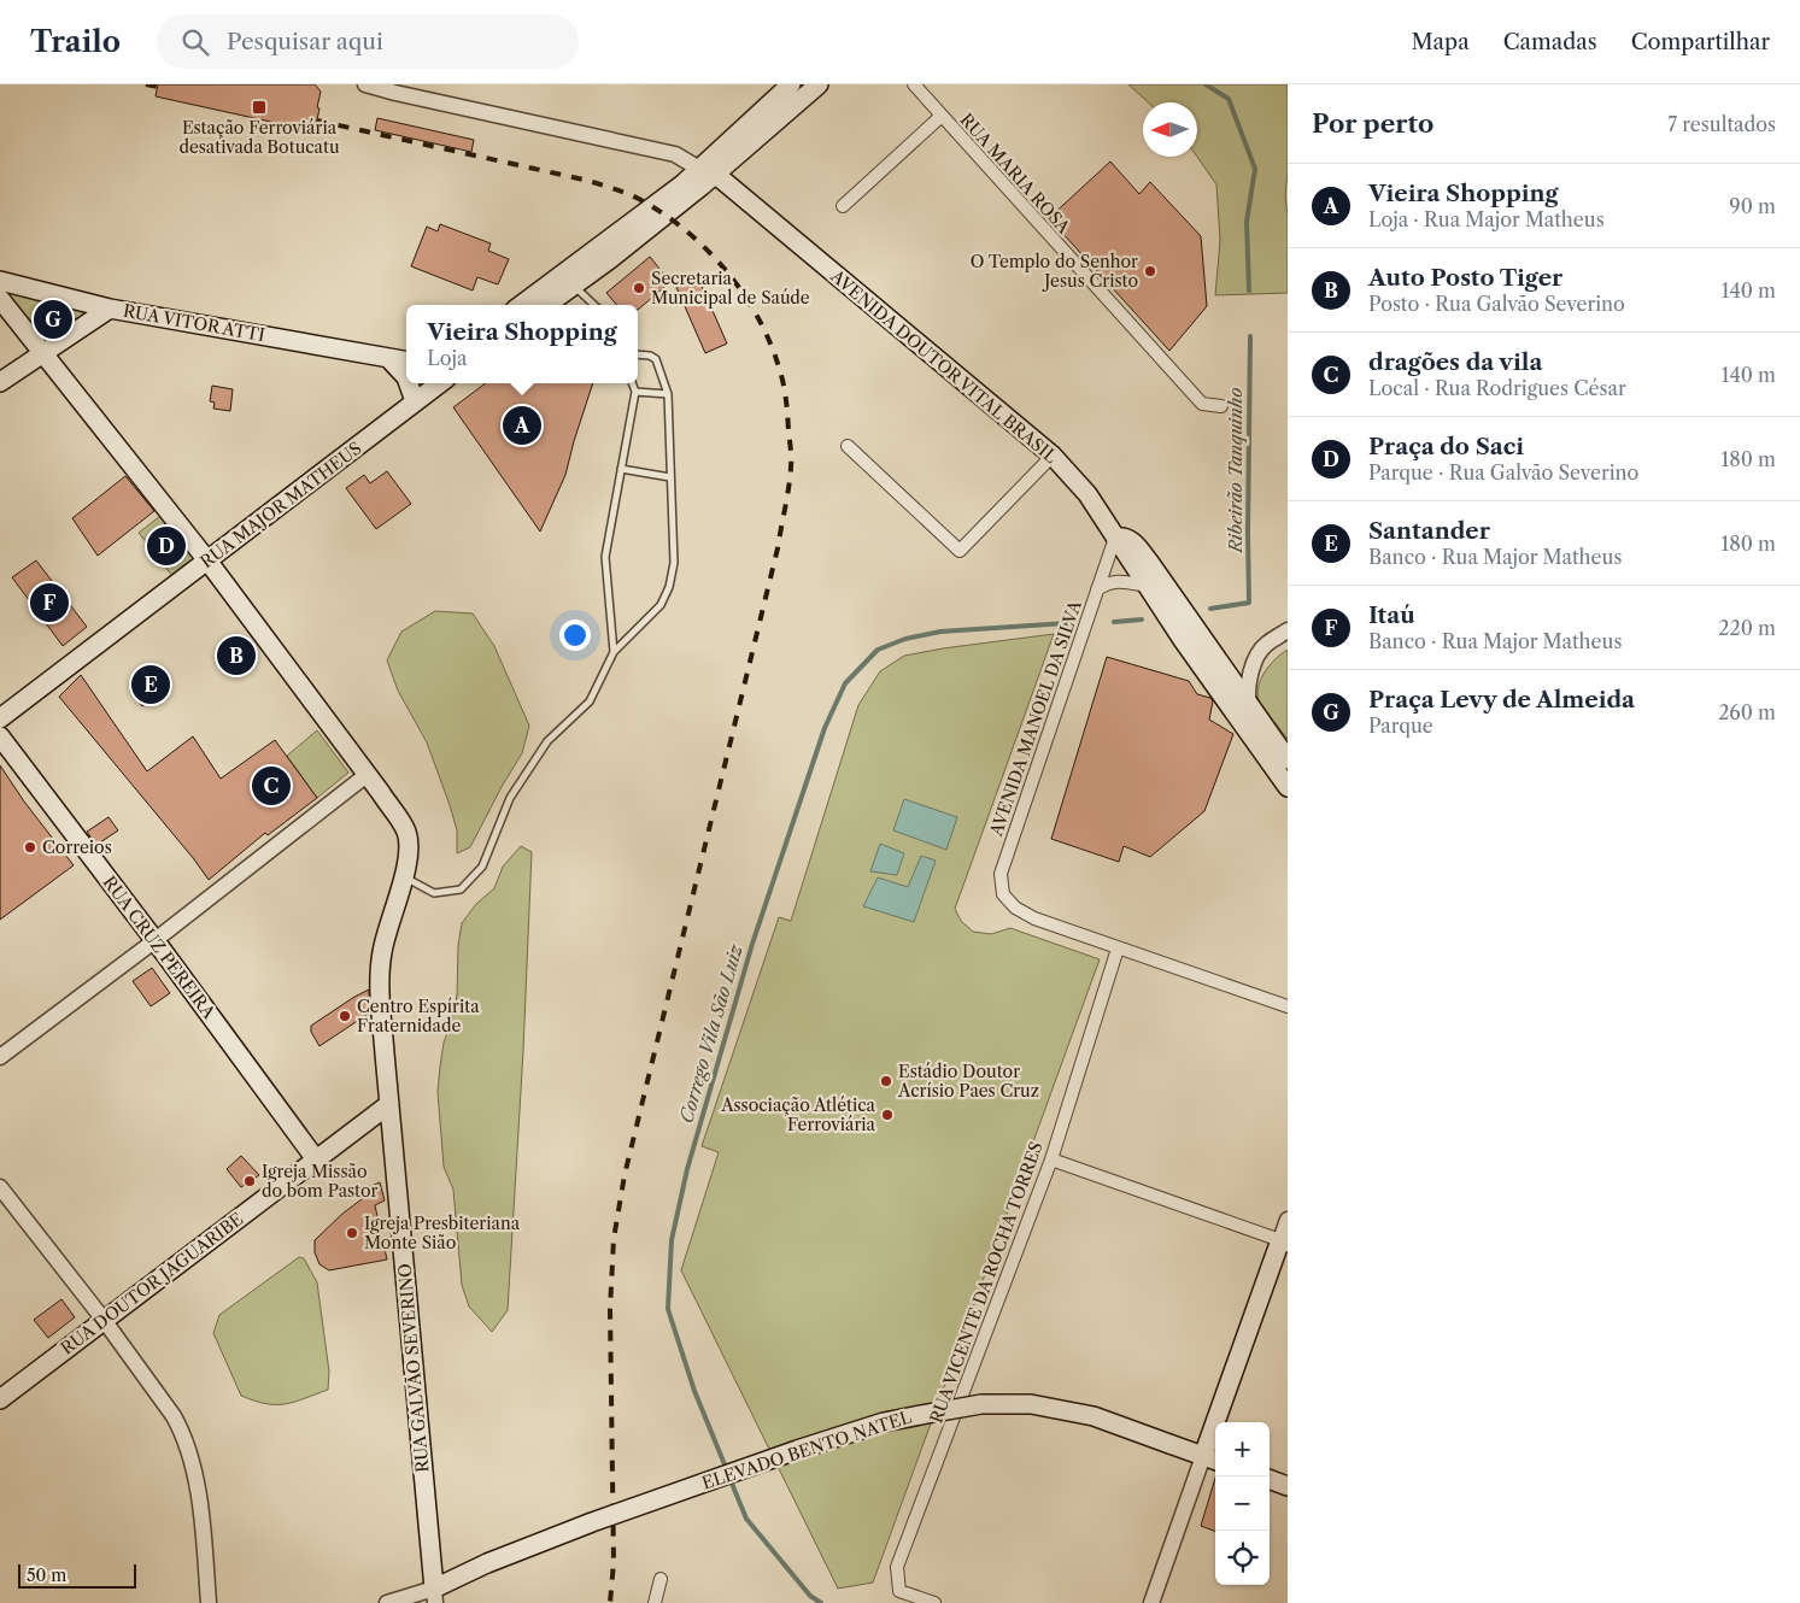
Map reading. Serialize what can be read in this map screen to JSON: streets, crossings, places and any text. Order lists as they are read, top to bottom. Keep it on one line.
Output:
{"streets":{"main road":["RUA VITOR ATTI","AVENIDA DOUTOR VITAL BRASIL","RUA MAJOR MATHEUS","RUA CRUZ PEREIRA","RUA DOUTOR JAGUARIBE","RUA GALVÃO SEVERINO","ELEVADO BENTO NATEL"],"street":["RUA MARIA ROSA","AVENIDA MANOEL DA SILVA","RUA VICENTE DA ROCHA TORRES"]},"crossings":[["AVENIDA DOUTOR VITAL BRASIL","AVENIDA MANOEL DA SILVA"],["RUA MAJOR MATHEUS","RUA GALVÃO SEVERINO"],["AVENIDA MANOEL DA SILVA","RUA VICENTE DA ROCHA TORRES"],["RUA CRUZ PEREIRA","RUA DOUTOR JAGUARIBE"],["RUA DOUTOR JAGUARIBE","RUA GALVÃO SEVERINO"],["RUA GALVÃO SEVERINO","ELEVADO BENTO NATEL"]],"water":["Ribeirão Tanquinho","Corrego Vila São Luiz"],"places":{"transit":["Estação Ferroviária desativada Botucatu"],"other":["O Templo do Senhor Jesus Cristo","Secretaria Municipal de Saúde","Correios","Centro Espírita Fraternidade","Estádio Doutor Acrísio Paes Cruz","Associação Atlética Ferroviária","Igreja Missão do bom Pastor","Igreja Presbiteriana Monte Sião"]},"scale_bar":"50 m","north":"left","page":{"header":"Trailo","search":"Pesquisar aqui","nav":["Mapa","Camadas","Compartilhar"],"heading":["Por perto","7 resultados"],"list":[{"mark":"A","name":"Vieira Shopping","note":"Loja · Rua Major Matheus","value":"90 m"},{"mark":"B","name":"Auto Posto Tiger","note":"Posto · Rua Galvão Severino","value":"140 m"},{"mark":"C","name":"dragões da vila","note":"Local · Rua Rodrigues César","value":"140 m"},{"mark":"D","name":"Praça do Saci","note":"Parque · Rua Galvão Severino","value":"180 m"},{"mark":"E","name":"Santander","note":"Banco · Rua Major Matheus","value":"180 m"},{"mark":"F","name":"Itaú","note":"Banco · Rua Major Matheus","value":"220 m"},{"mark":"G","name":"Praça Levy de Almeida","note":"Parque","value":"260 m"}],"pins":["G","A","D","F","B","E","C"],"popup":["Vieira Shopping","Loja"],"map_buttons":["+","−"],"scale":"50 m"}}
